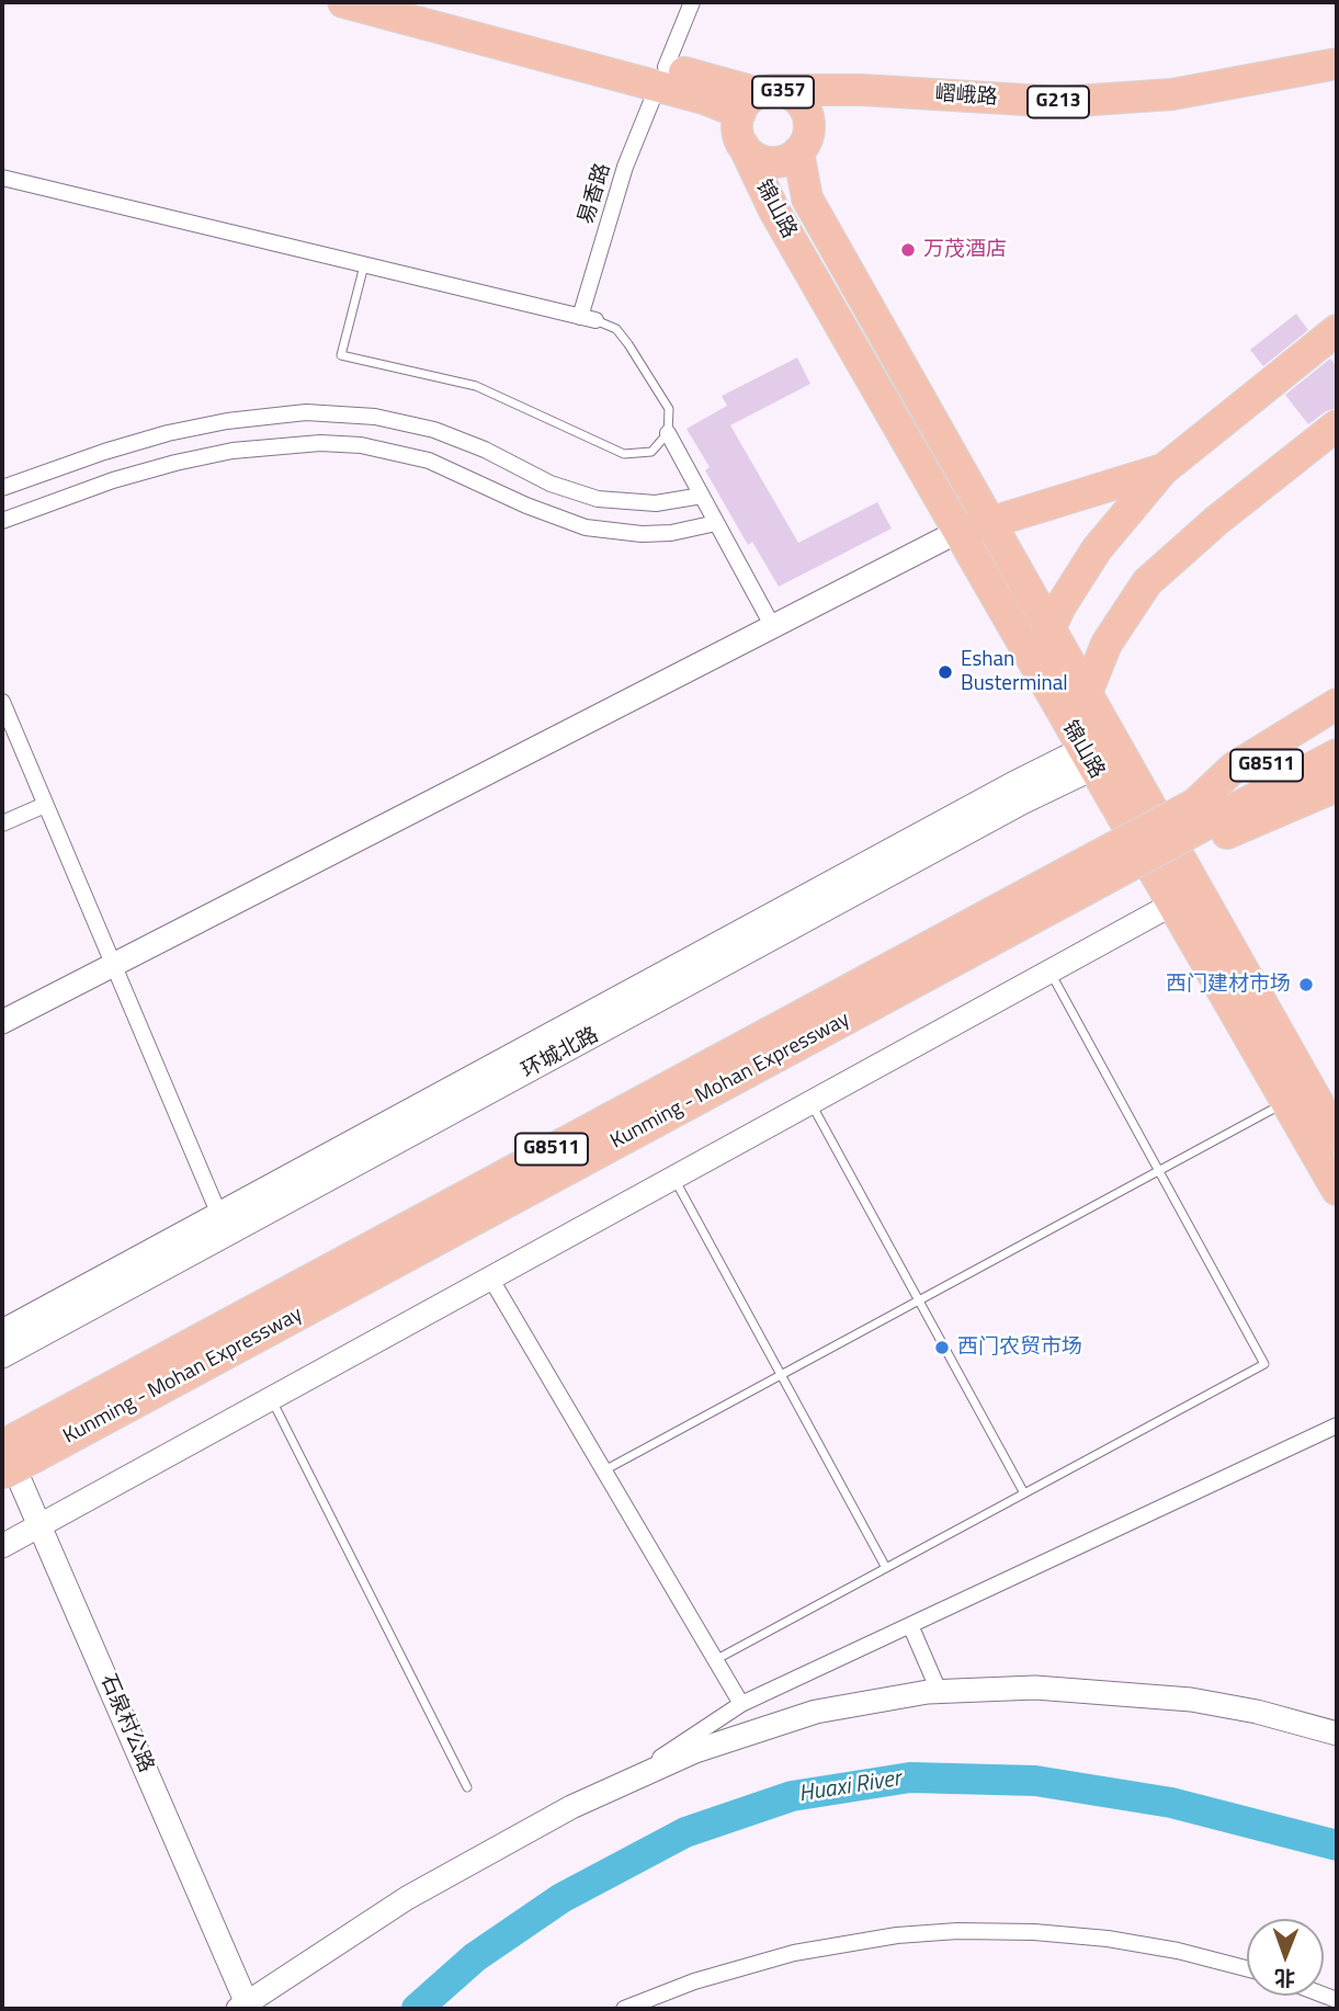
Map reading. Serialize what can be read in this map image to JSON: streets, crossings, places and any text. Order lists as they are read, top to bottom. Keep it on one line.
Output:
{"streets":{"highway":["G357","嶍峨路","G213","锦山路","G8511","Kunming - Mohan Expressway"],"street":["易香路","环城北路","石泉村公路"]},"crossings":[["G357","嶍峨路"],["G357","锦山路"],["嶍峨路","易香路"],["锦山路","环城北路"],["Kunming - Mohan Expressway","石泉村公路"]],"water":["Huaxi River"],"places":["万茂酒店","Eshan Busterminal","西门建材市场","西门农贸市场"],"north":"bottom"}
